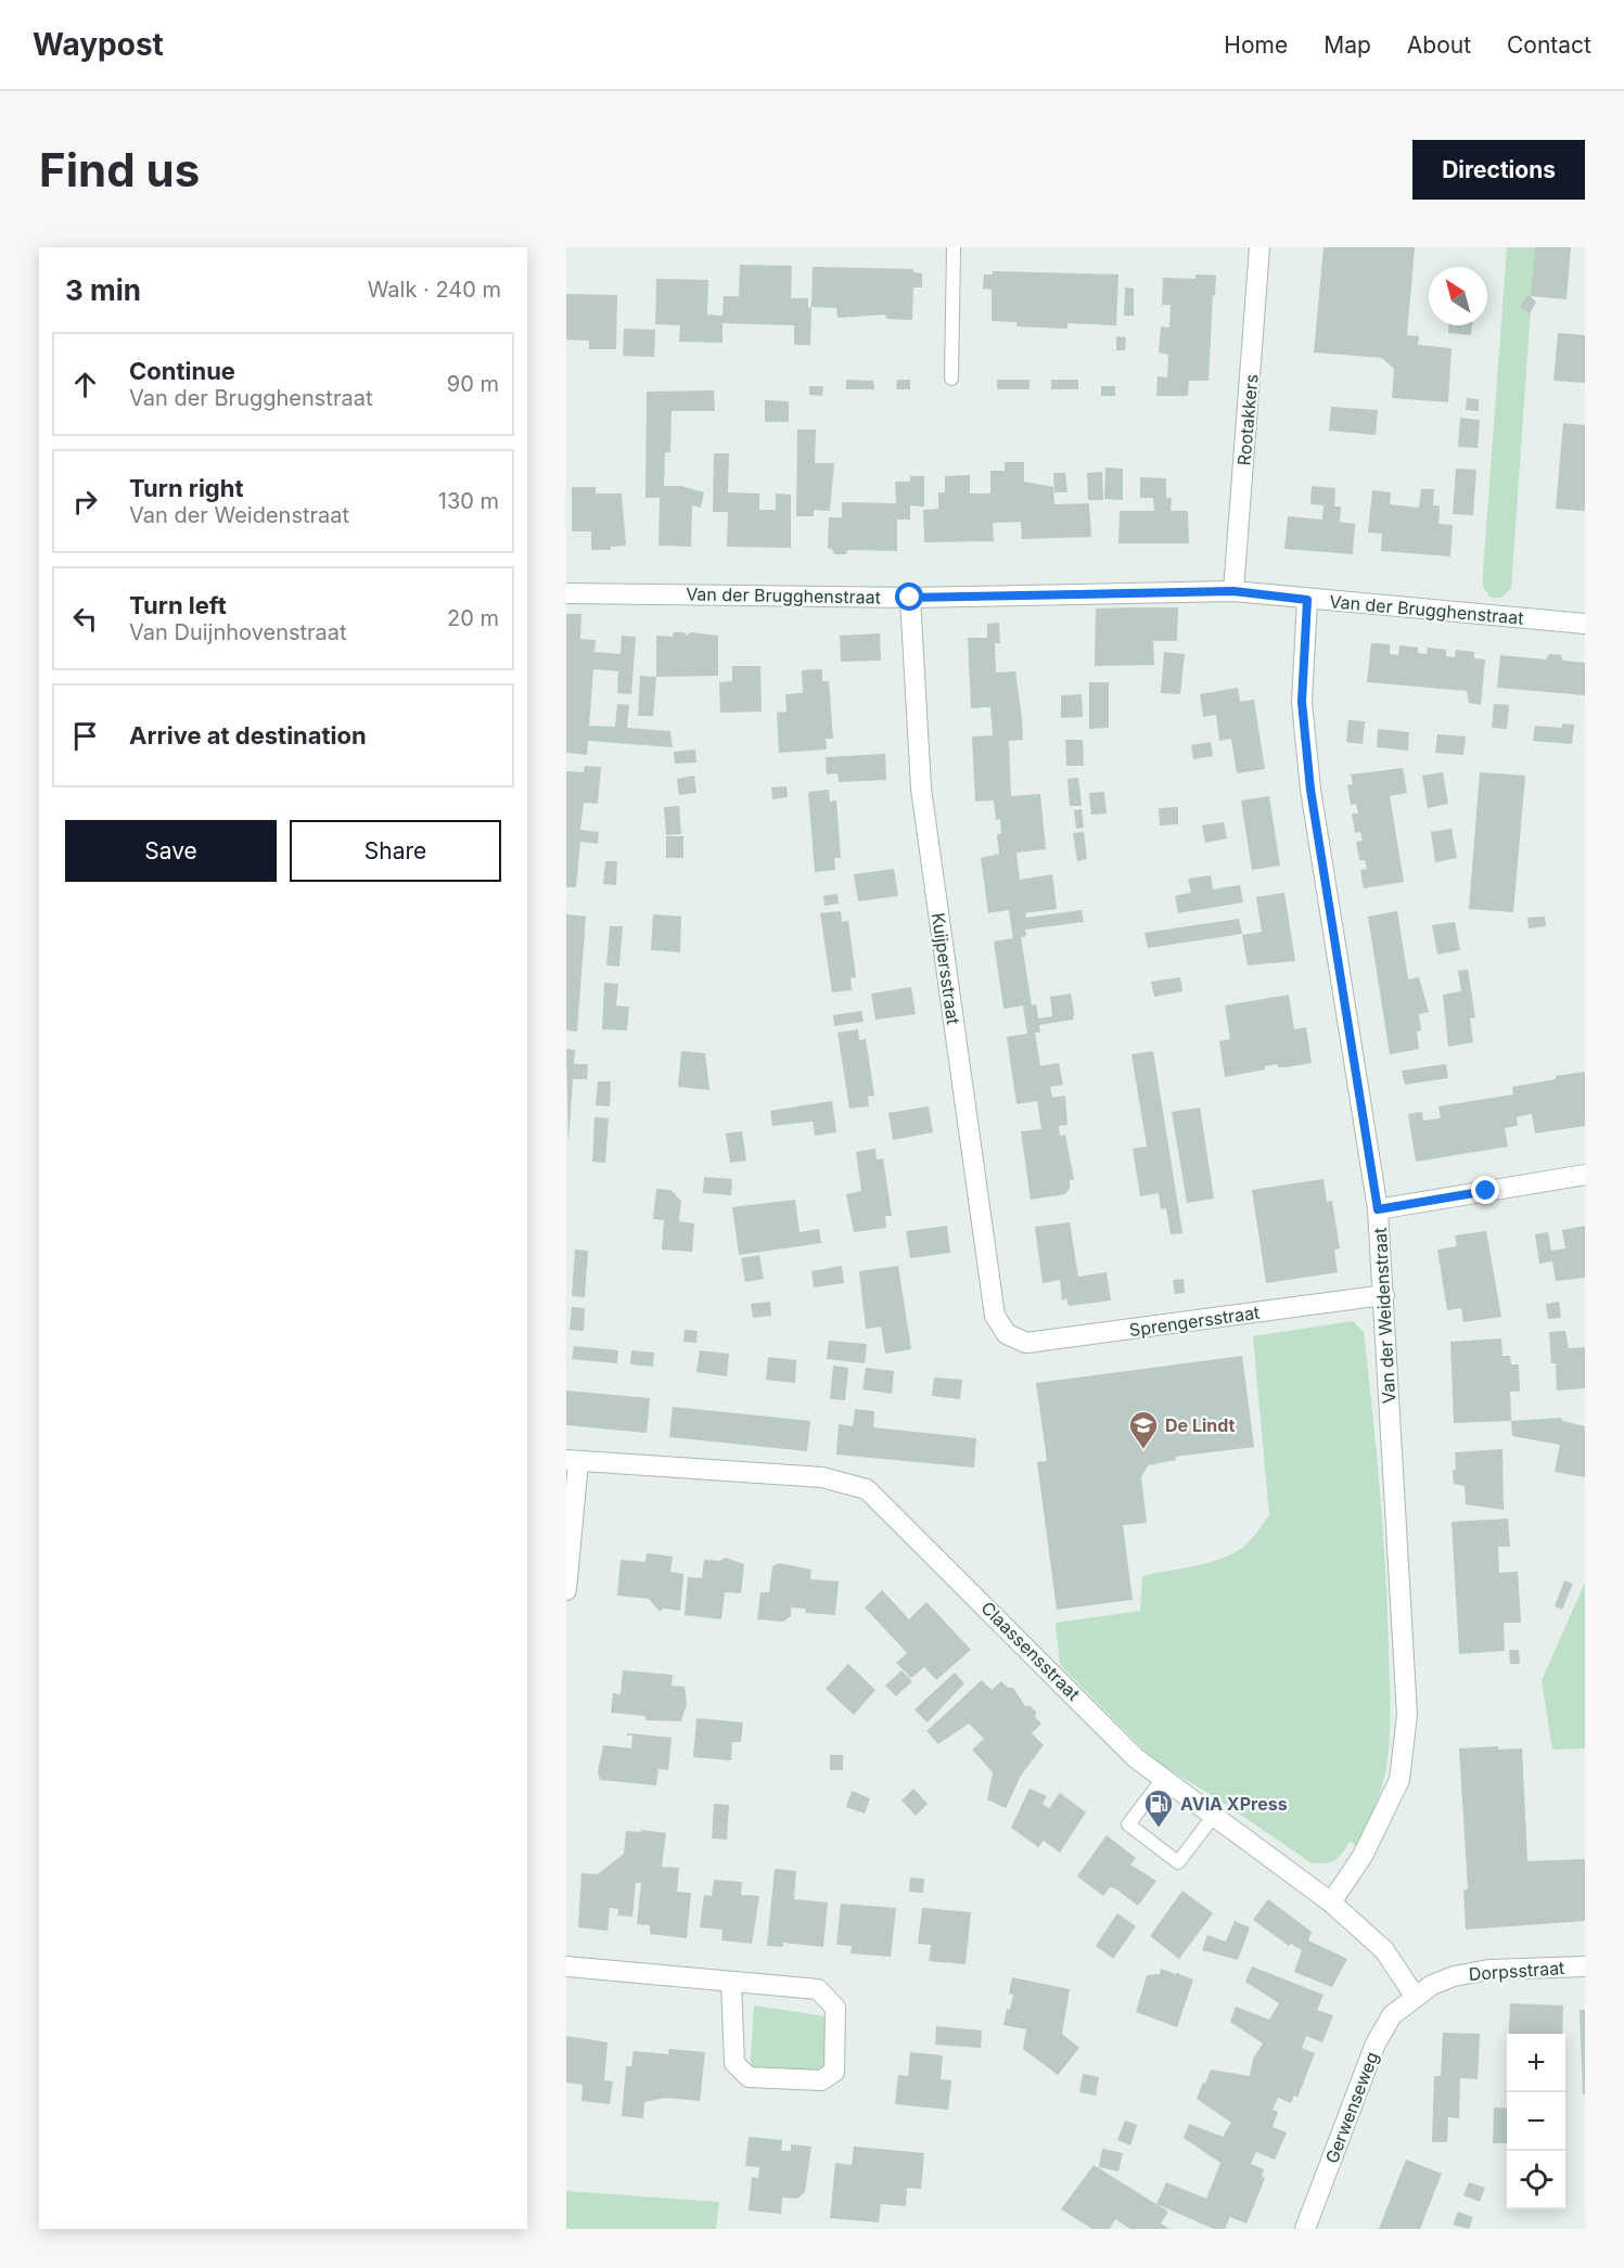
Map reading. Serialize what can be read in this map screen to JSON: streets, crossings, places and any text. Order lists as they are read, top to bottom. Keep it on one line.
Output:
{"streets":{"street":["Rootakkers","Van der Brugghenstraat","Kuijpersstraat","Van der Weidenstraat","Sprengersstraat","Claassensstraat","Dorpsstraat","Gerwenseweg"]},"crossings":[["Rootakkers","Van der Brugghenstraat"],["Van der Brugghenstraat","Kuijpersstraat"],["Van der Brugghenstraat","Van der Weidenstraat"],["Kuijpersstraat","Sprengersstraat"],["Van der Weidenstraat","Sprengersstraat"],["Van der Weidenstraat","Claassensstraat"],["Claassensstraat","Dorpsstraat"],["Claassensstraat","Gerwenseweg"],["Dorpsstraat","Gerwenseweg"]],"places":{"school or university":["De Lindt"],"fuel station":["AVIA XPress"]},"north":"top left","page":{"header":"Waypost","nav":["Home","Map","About","Contact"],"buttons":["Directions",["Save","Share"]],"title":"Find us","heading":["3 min","Walk · 240 m"],"list":[["Continue","Van der Brugghenstraat","90 m"],["Turn right","Van der Weidenstraat","130 m"],["Turn left","Van Duijnhovenstraat","20 m"],"Arrive at destination"],"map_buttons":["+","−"]}}
